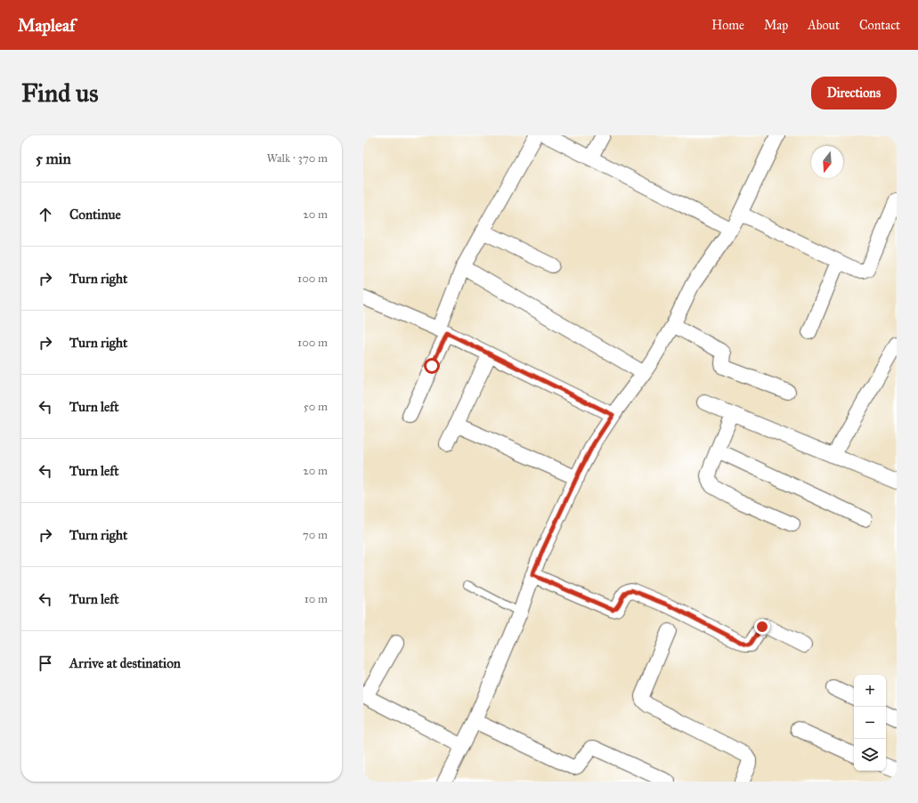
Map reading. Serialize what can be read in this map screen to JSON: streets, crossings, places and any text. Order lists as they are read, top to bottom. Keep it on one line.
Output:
{"north":"bottom","page":{"header":"Mapleaf","nav":["Home","Map","About","Contact"],"buttons":"Directions","title":"Find us","heading":["5 min","Walk · 370 m"],"list":[["Continue","20 m"],["Turn right","100 m"],["Turn right","100 m"],["Turn left","50 m"],["Turn left","20 m"],["Turn right","70 m"],["Turn left","10 m"],"Arrive at destination"],"map_buttons":["+","−"]}}
